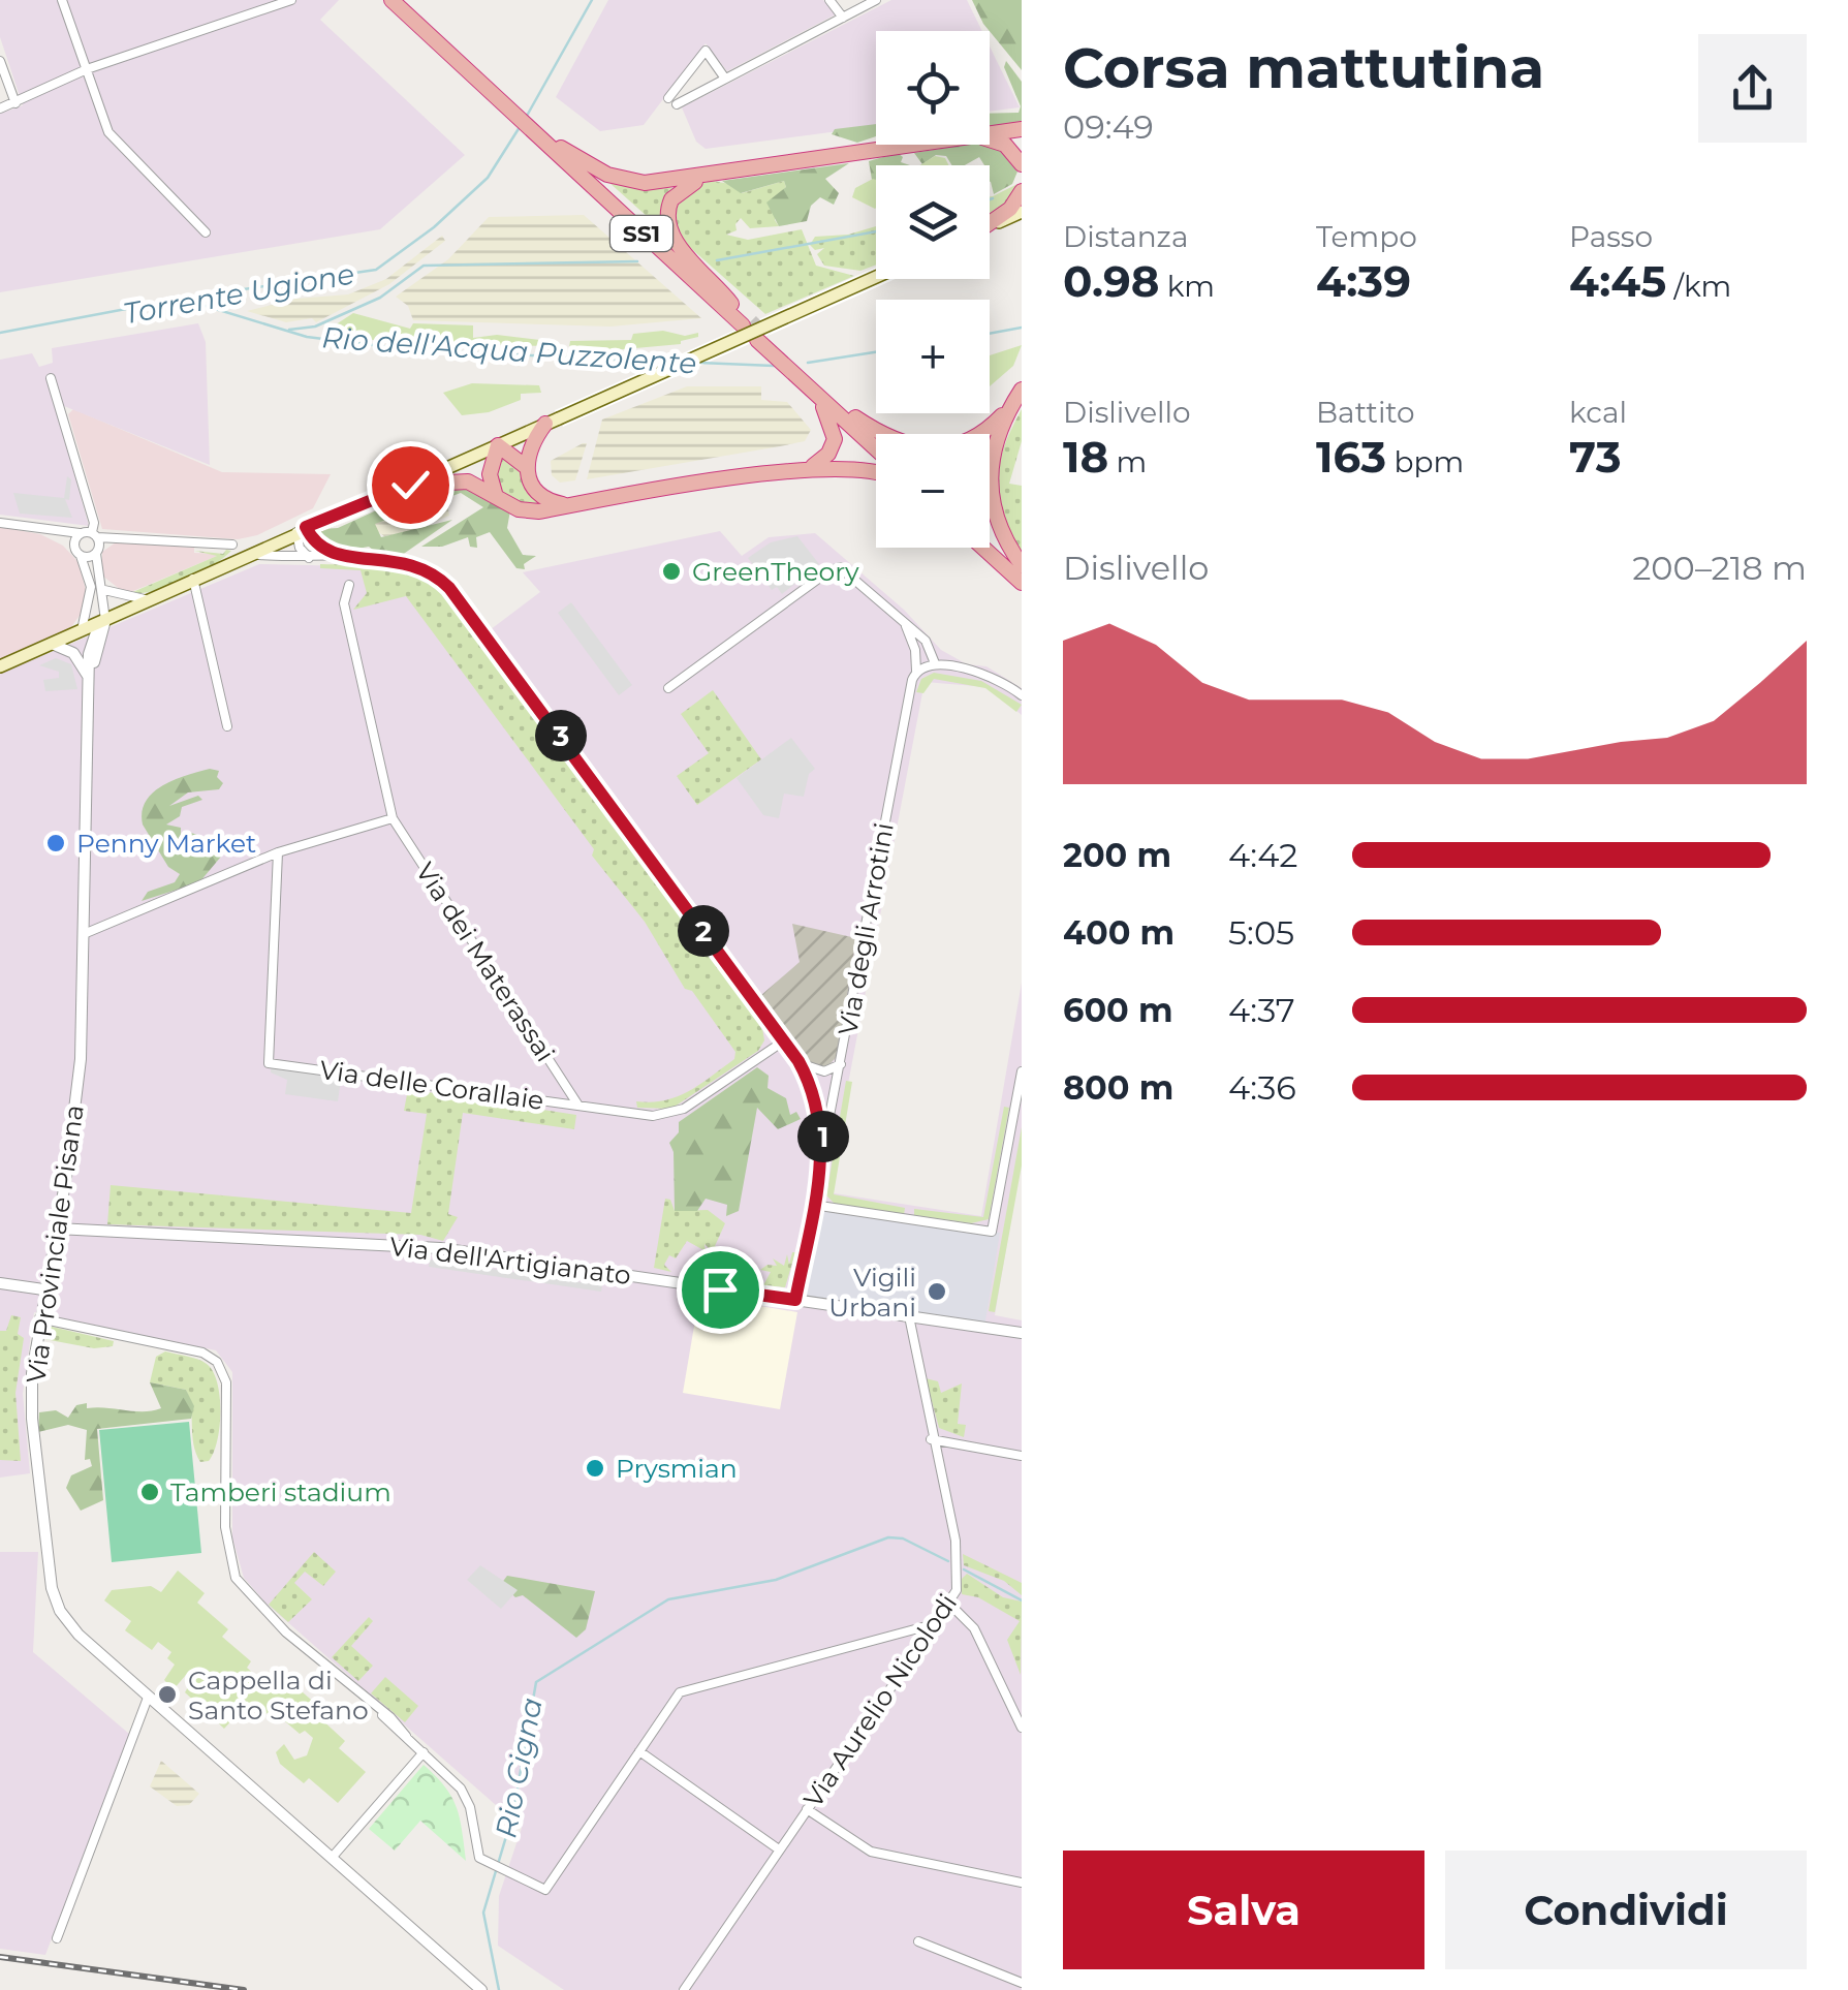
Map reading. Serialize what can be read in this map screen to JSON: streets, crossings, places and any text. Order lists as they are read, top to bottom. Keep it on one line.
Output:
{"streets":{"highway":["SS1"],"street":["Via degli Arrotini","Via dei Materassai","Via delle Corallaie","Via Provinciale Pisana","Via dell'Artigianato","Via Aurelio Nicolodi"]},"crossings":[["Via degli Arrotini","Via dell'Artigianato"],["Via dei Materassai","Via delle Corallaie"],["Via Provinciale Pisana","Via dell'Artigianato"],["Via dell'Artigianato","Via Aurelio Nicolodi"]],"water":["Torrente Ugione","Rio dell'Acqua Puzzolente","Rio Cigna"],"places":["GreenTheory","Penny Market","Vigili Urbani","Prysmian","Tamberi stadium","Cappella di Santo Stefano"],"page":{"heading":["Corsa mattutina","09:49"],"map_buttons":["+","−"],"stats":[["Distanza","0.98 km"],["Tempo","4:39"],["Passo","4:45 /km"],["Dislivello","18 m"],["Battito","163 bpm"],["kcal","73"]],"chart":["Dislivello","200–218 m"],"pins":["3","2","1"],"list":[{"name":"200 m","note":"4:42"},{"name":"400 m","note":"5:05"},{"name":"600 m","note":"4:37"},{"name":"800 m","note":"4:36"}],"buttons":["Salva","Condividi"]}}
